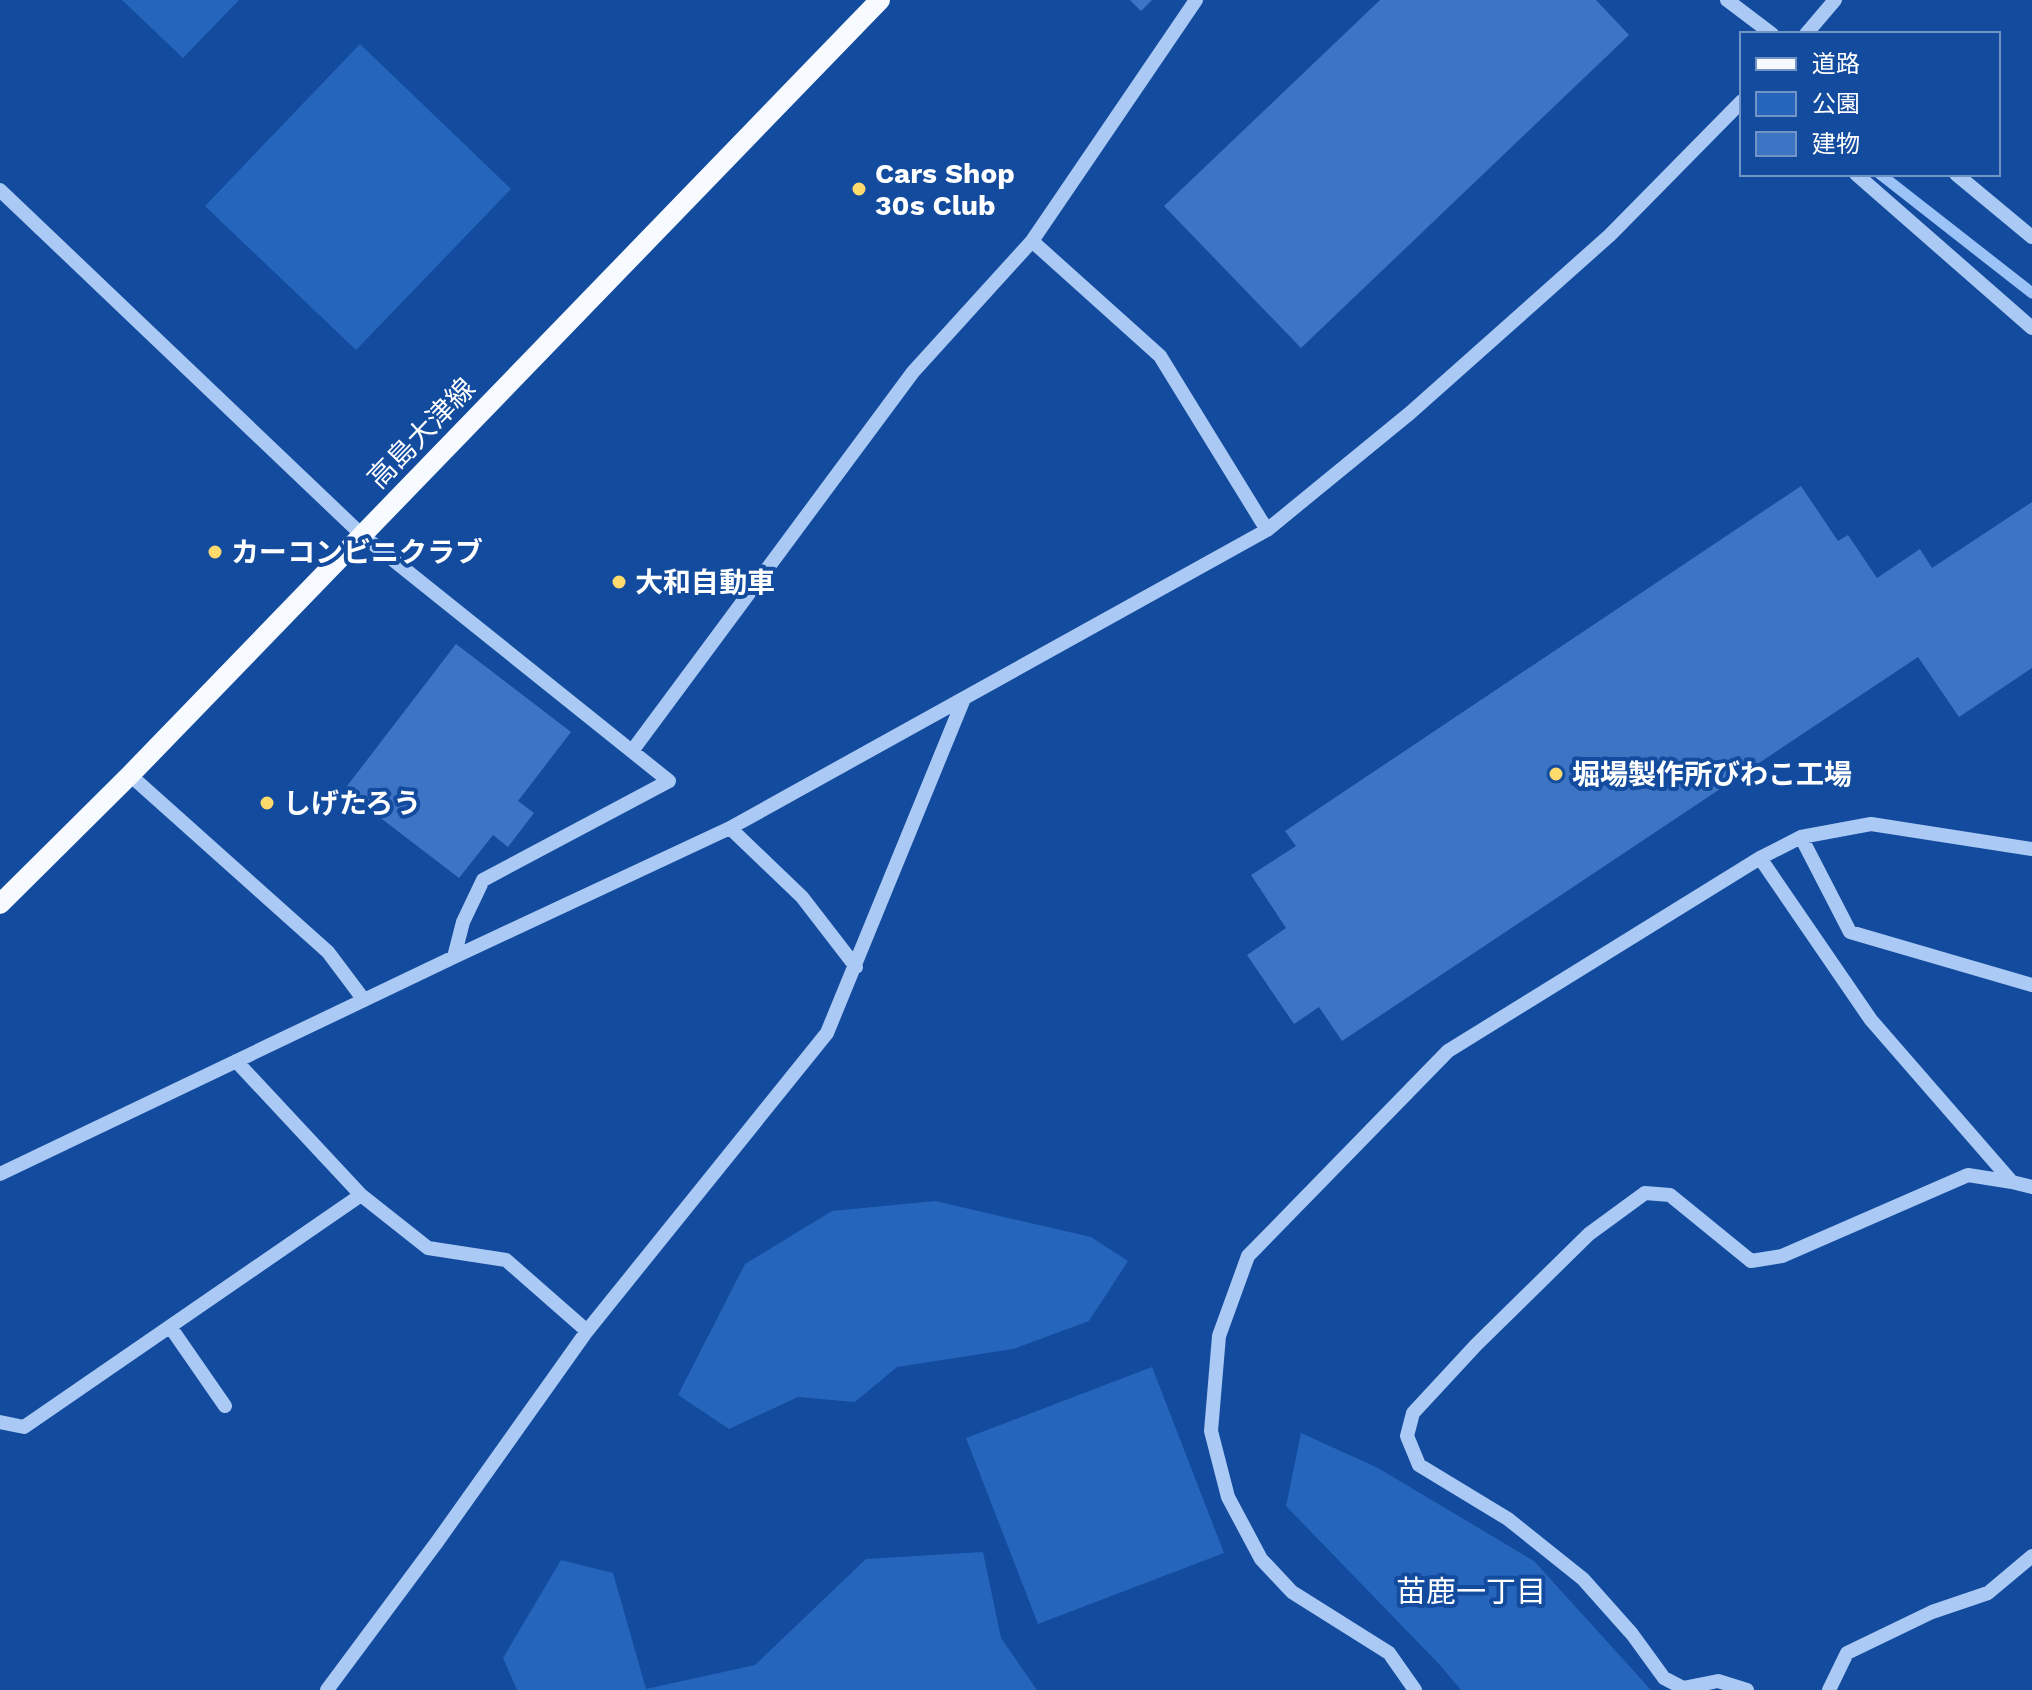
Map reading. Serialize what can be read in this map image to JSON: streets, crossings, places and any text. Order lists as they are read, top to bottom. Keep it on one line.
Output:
{"streets":{"main road":["高島大津線"]},"districts":["苗鹿一丁目"],"places":["Cars Shop 30s Club","カーコンビニクラブ","大和自動車","堀場製作所びわこ工場","しげたろう"],"legend":["道路","公園","建物"]}
